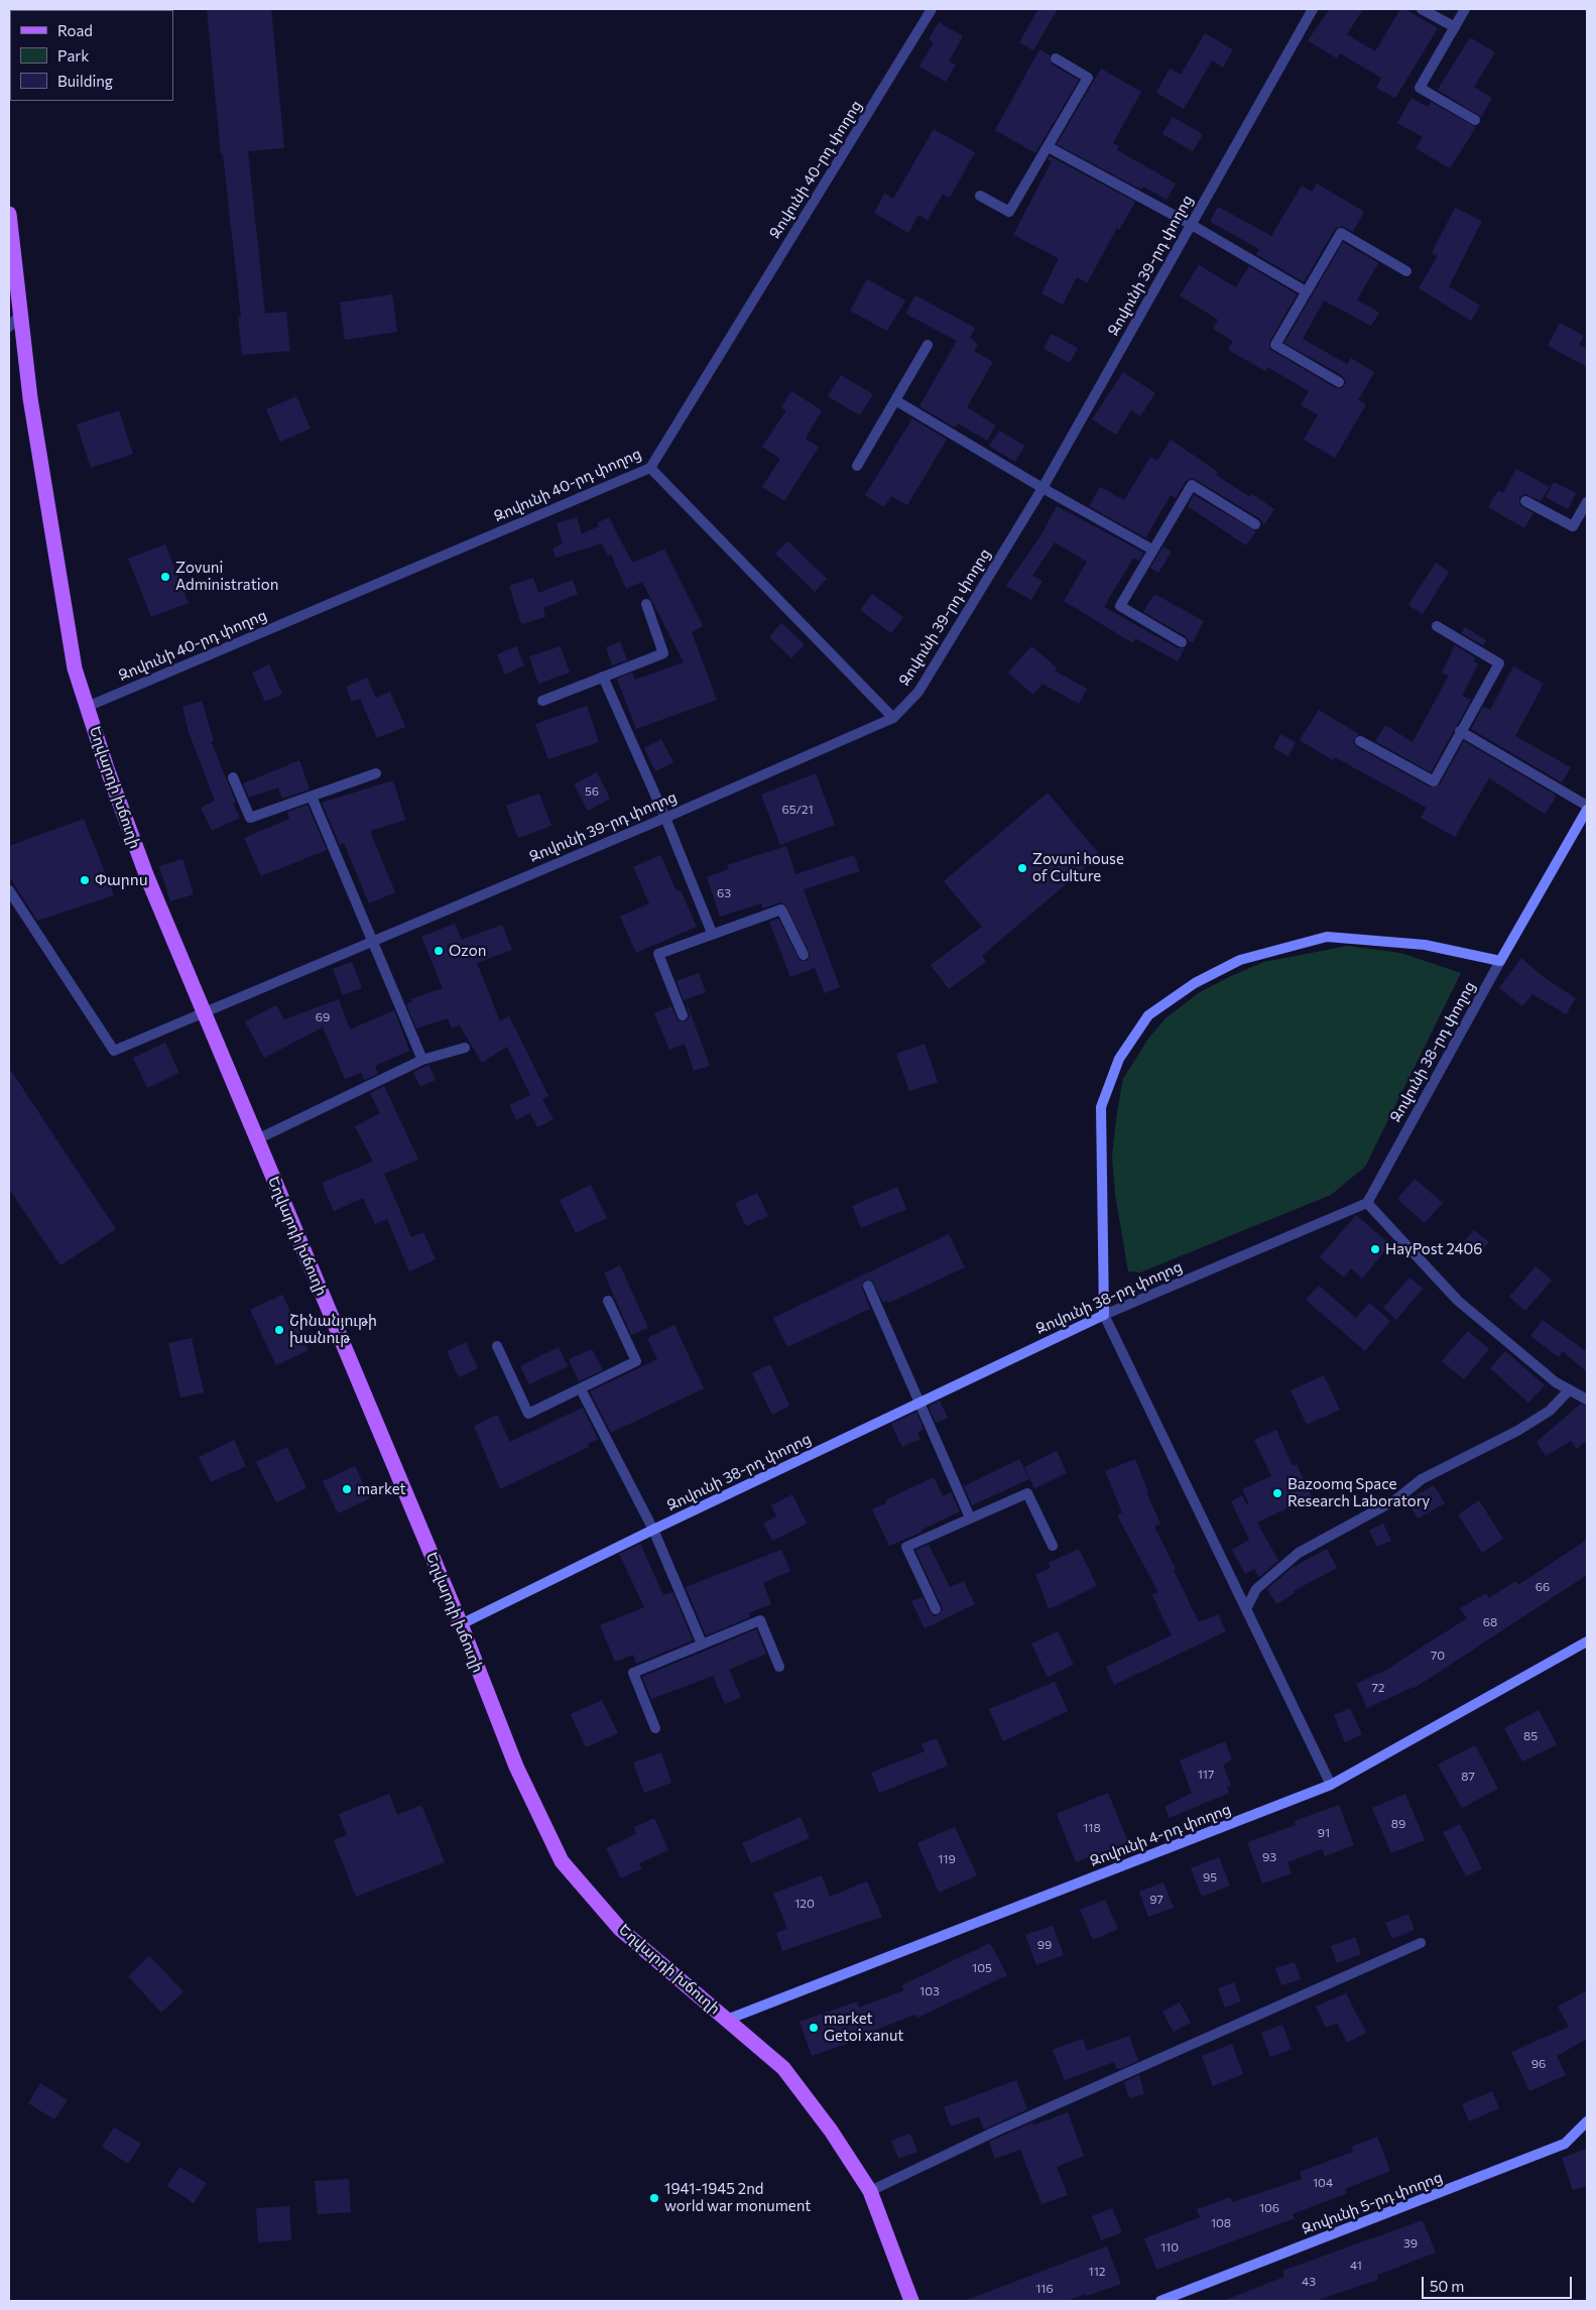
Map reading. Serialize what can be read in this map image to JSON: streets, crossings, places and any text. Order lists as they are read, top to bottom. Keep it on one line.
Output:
{"streets":{"main road":["Եղվարդի խճուղի"],"street":["Զովունի 40-րդ փողոց","Զովունի 39-րդ փողոց","Զովունի 38-րդ փողոց","Զովունի 4-րդ փողոց","Զովունի 5-րդ փողոց"]},"crossings":[["Զովունի 40-րդ փողոց","Եղվարդի խճուղի"],["Զովունի 39-րդ փողոց","Եղվարդի խճուղի"],["Եղվարդի խճուղի","Զովունի 38-րդ փողոց"],["Եղվարդի խճուղի","Զովունի 4-րդ փողոց"]],"places":["Zovuni Administration","Zovuni house of Culture","Փարոս","Ozon","HayPost 2406","Շինանյութի խանութ","market","Bazoomq Space Research Laboratory","market Getoi xanut","1941-1945 2nd world war monument"],"house_numbers":["56","65/21","63","69","66","68","70","72","85","117","87","89","118","91","93","119","95","97","120","99","105","103","96","104","106","108","39","110","41","112","43","116"],"legend":["Road","Park","Building"],"scale_bar":"50 m"}
